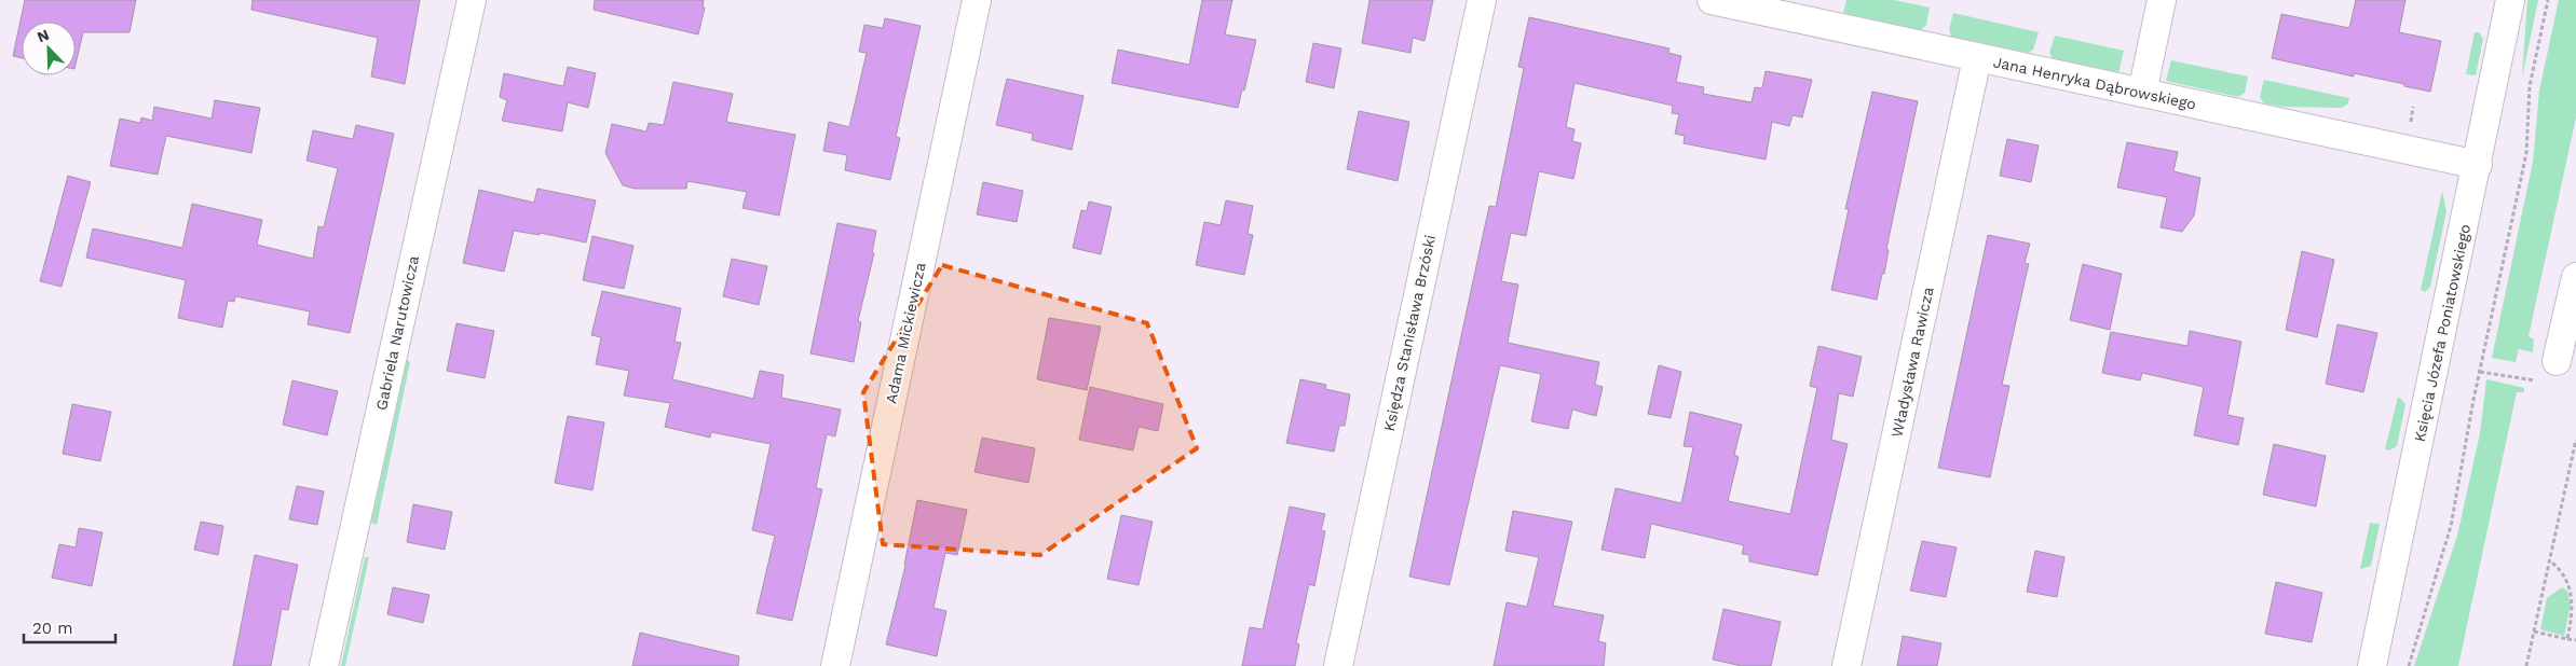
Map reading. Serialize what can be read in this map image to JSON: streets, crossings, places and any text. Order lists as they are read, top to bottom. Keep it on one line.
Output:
{"streets":{"street":["Jana Henryka Dąbrowskiego","Gabriela Narutowicza","Adama Mickiewicza","Księdza Stanisława Brzóski","Księcia Józefa Poniatowskiego","Władysława Rawicza"]},"crossings":[["Jana Henryka Dąbrowskiego","Księcia Józefa Poniatowskiego"],["Jana Henryka Dąbrowskiego","Władysława Rawicza"]],"scale_bar":"20 m","north":"top left"}
